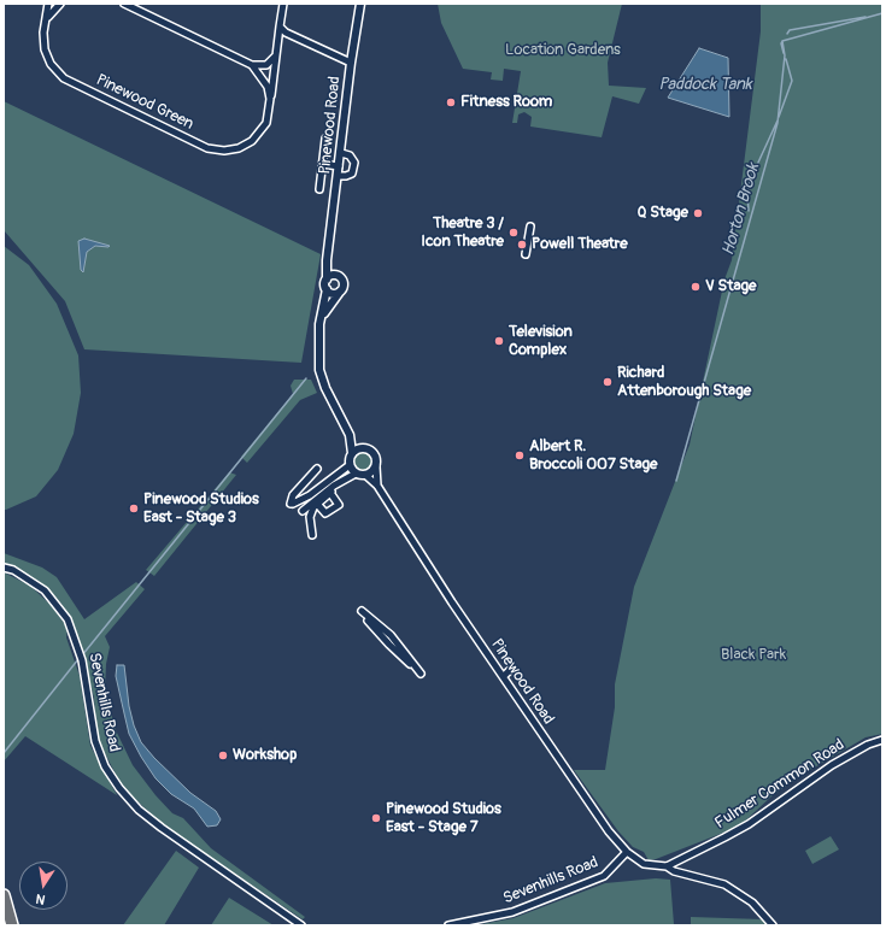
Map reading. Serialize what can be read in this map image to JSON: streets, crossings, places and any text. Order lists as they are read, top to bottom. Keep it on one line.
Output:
{"streets":{"street":["Pinewood Green","Pinewood Road","Sevenhills Road","Fulmer Common Road"]},"crossings":[["Pinewood Road","Sevenhills Road"],["Pinewood Road","Fulmer Common Road"]],"water":["Paddock Tank","Horton Brook"],"parks":["Location Gardens","Black Park"],"places":["Fitness Room","Q Stage","Theatre 3 / Icon Theatre","Powell Theatre","V Stage","Television Complex","Richard Attenborough Stage","Albert R. Broccoli 007 Stage","Pinewood Studios East - Stage 3","Workshop","Pinewood Studios East - Stage 7"],"north":"bottom"}
